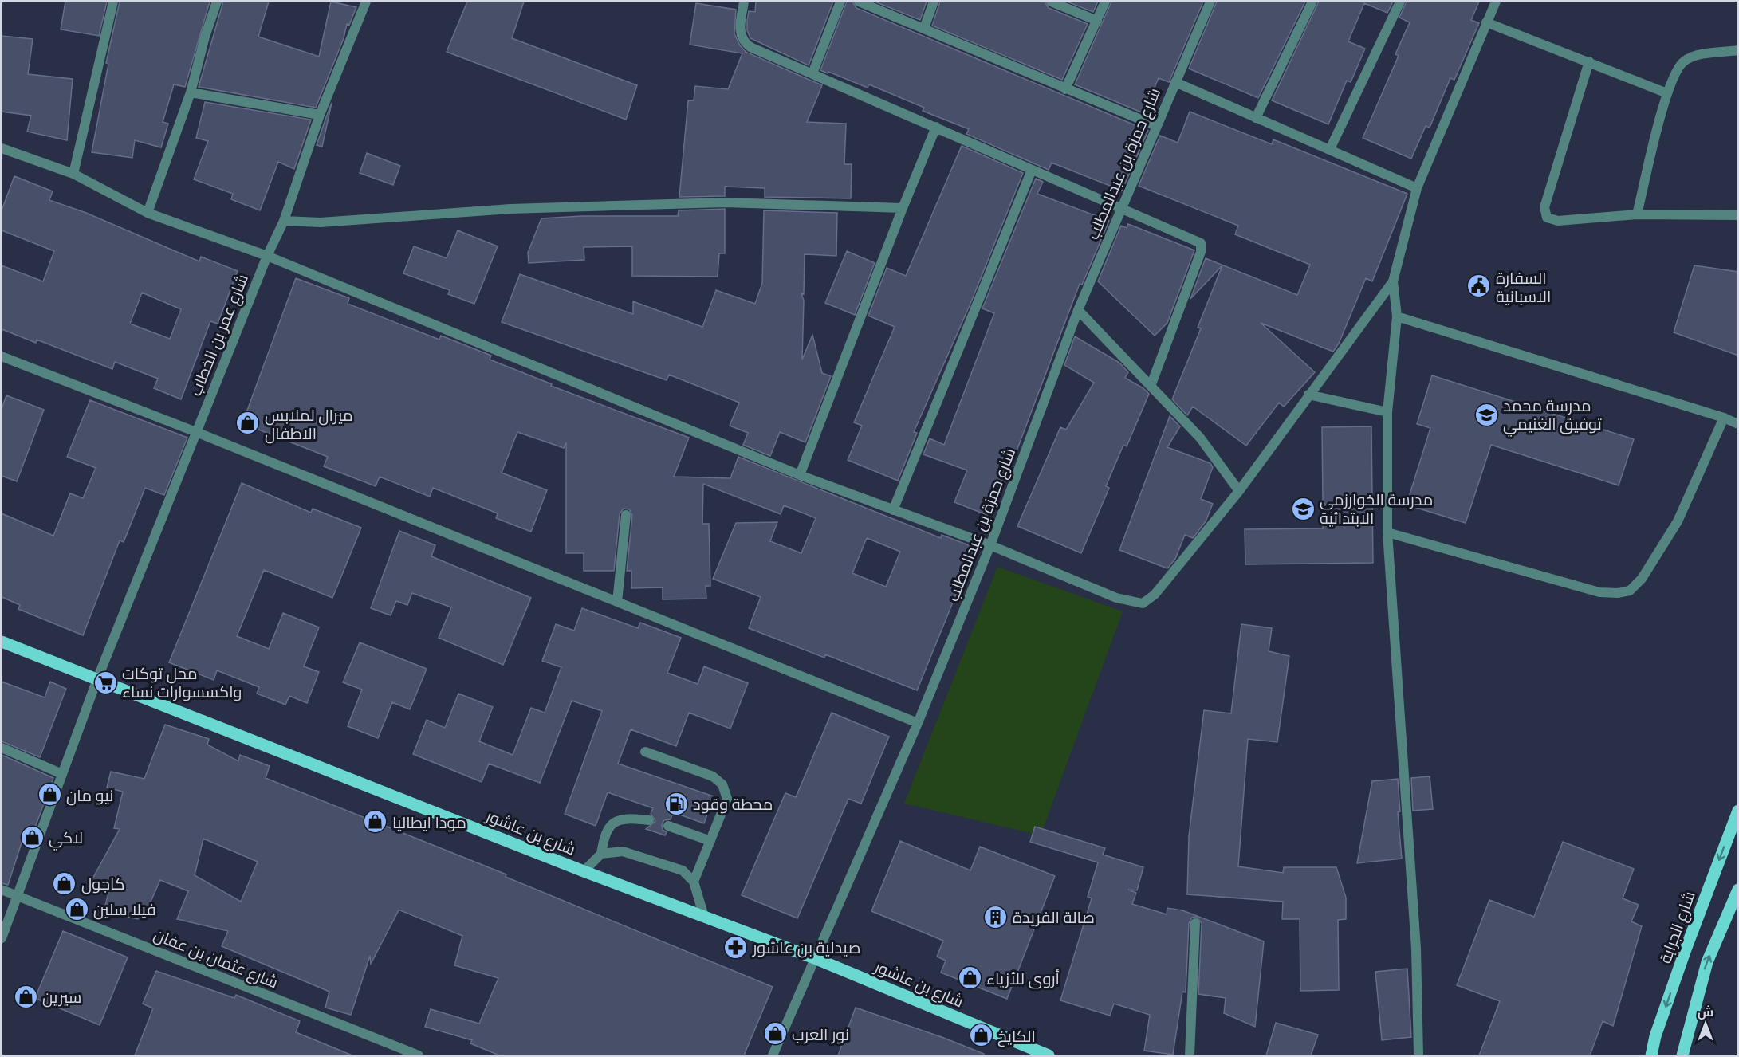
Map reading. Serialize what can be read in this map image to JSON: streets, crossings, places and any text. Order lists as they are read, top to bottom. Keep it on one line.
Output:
{"streets":{"main road":["شارع بن عاشور","شارع الجرابة"],"street":["شارع حمزة بن عبدالمطلب","شارع عمر بن الخطاب","شارع عثمان بن عفان"]},"crossings":[["شارع حمزة بن عبدالمطلب","شارع بن عاشور"],["شارع عمر بن الخطاب","شارع بن عاشور"],["شارع عمر بن الخطاب","شارع عثمان بن عفان"]],"places":{"public building":["السفارة الاسبانية"],"school or university":["مدرسة محمد توفيق الغنيمي","مدرسة الخوارزمي الابتدائية"],"shop":["ميرال لملابس الاطفال","نيو مان","مودا ايطاليا","لاكي","كاجول","فيلا سلين","أروى للأزياء","سيرين","نور العرب","الكايخ"],"supermarket":["محل توكات واكسسوارات نساء"],"fuel station":["محطة وقود"],"building":["صالة الفريدة"],"pharmacy":["صيدلية بن عاشور"]},"north":"top"}
